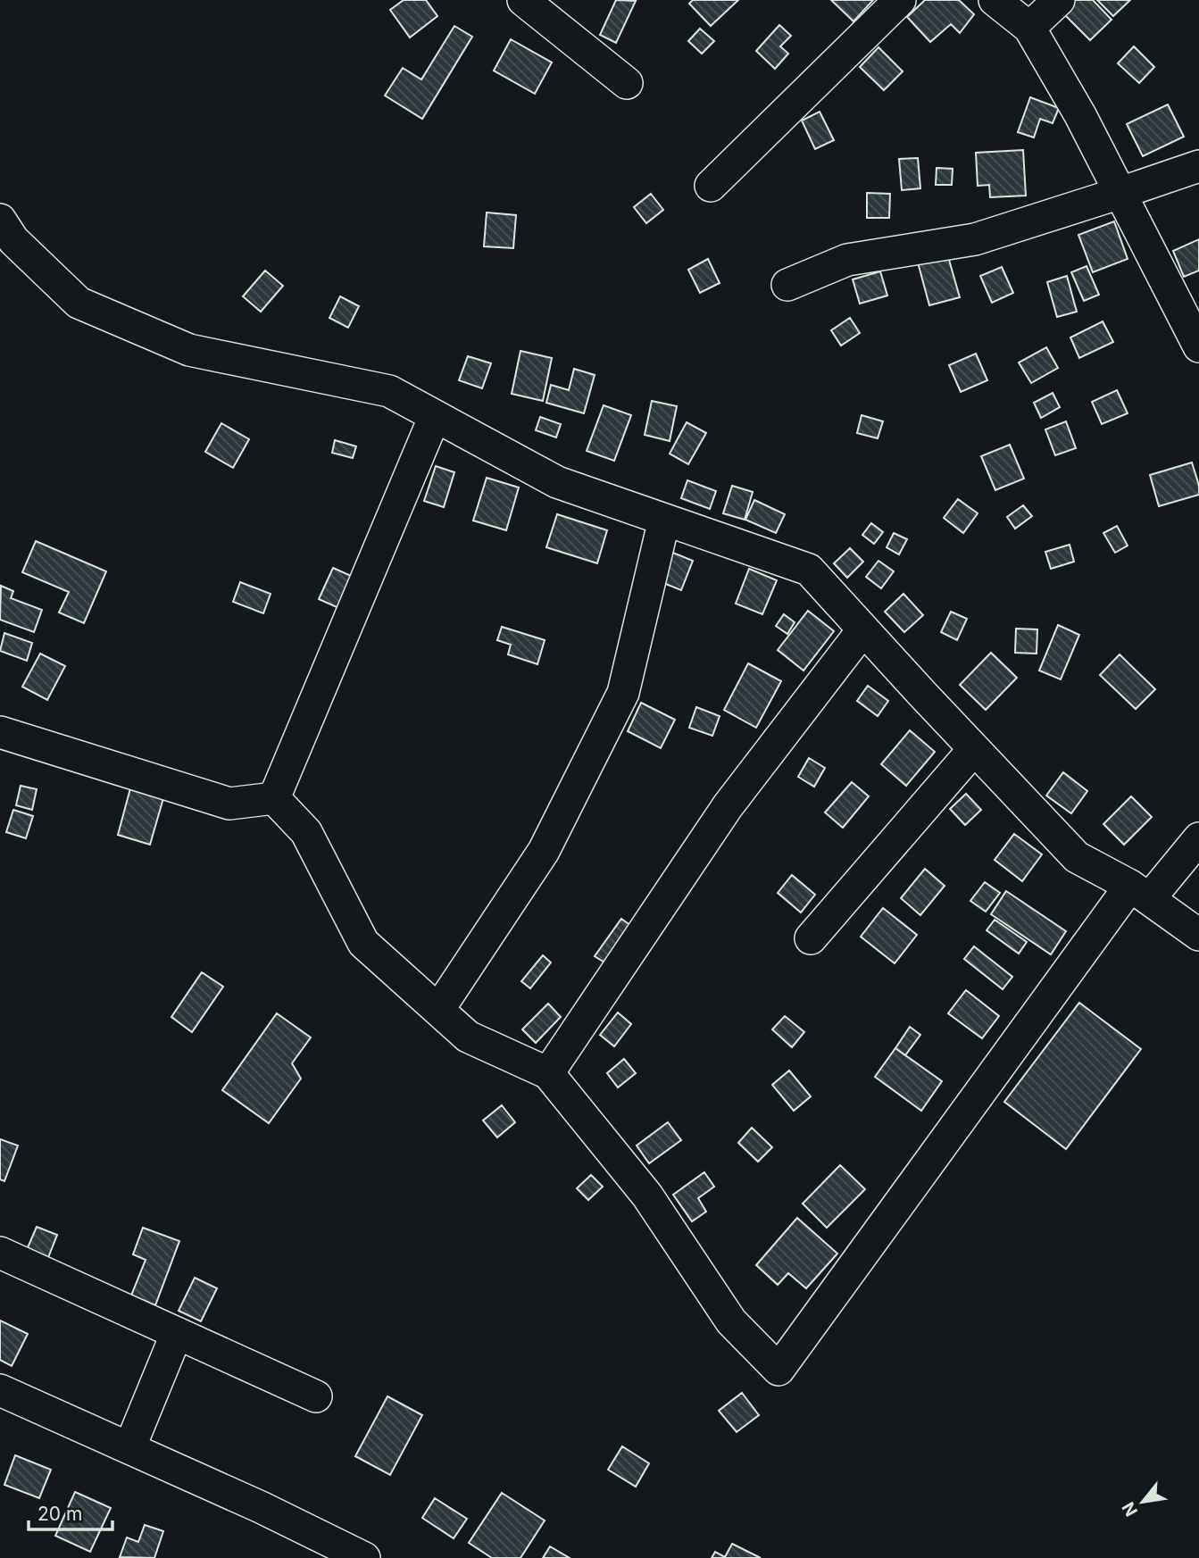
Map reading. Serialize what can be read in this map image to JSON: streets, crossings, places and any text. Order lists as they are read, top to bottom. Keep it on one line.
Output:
{"scale_bar":"20 m","north":"bottom left"}
